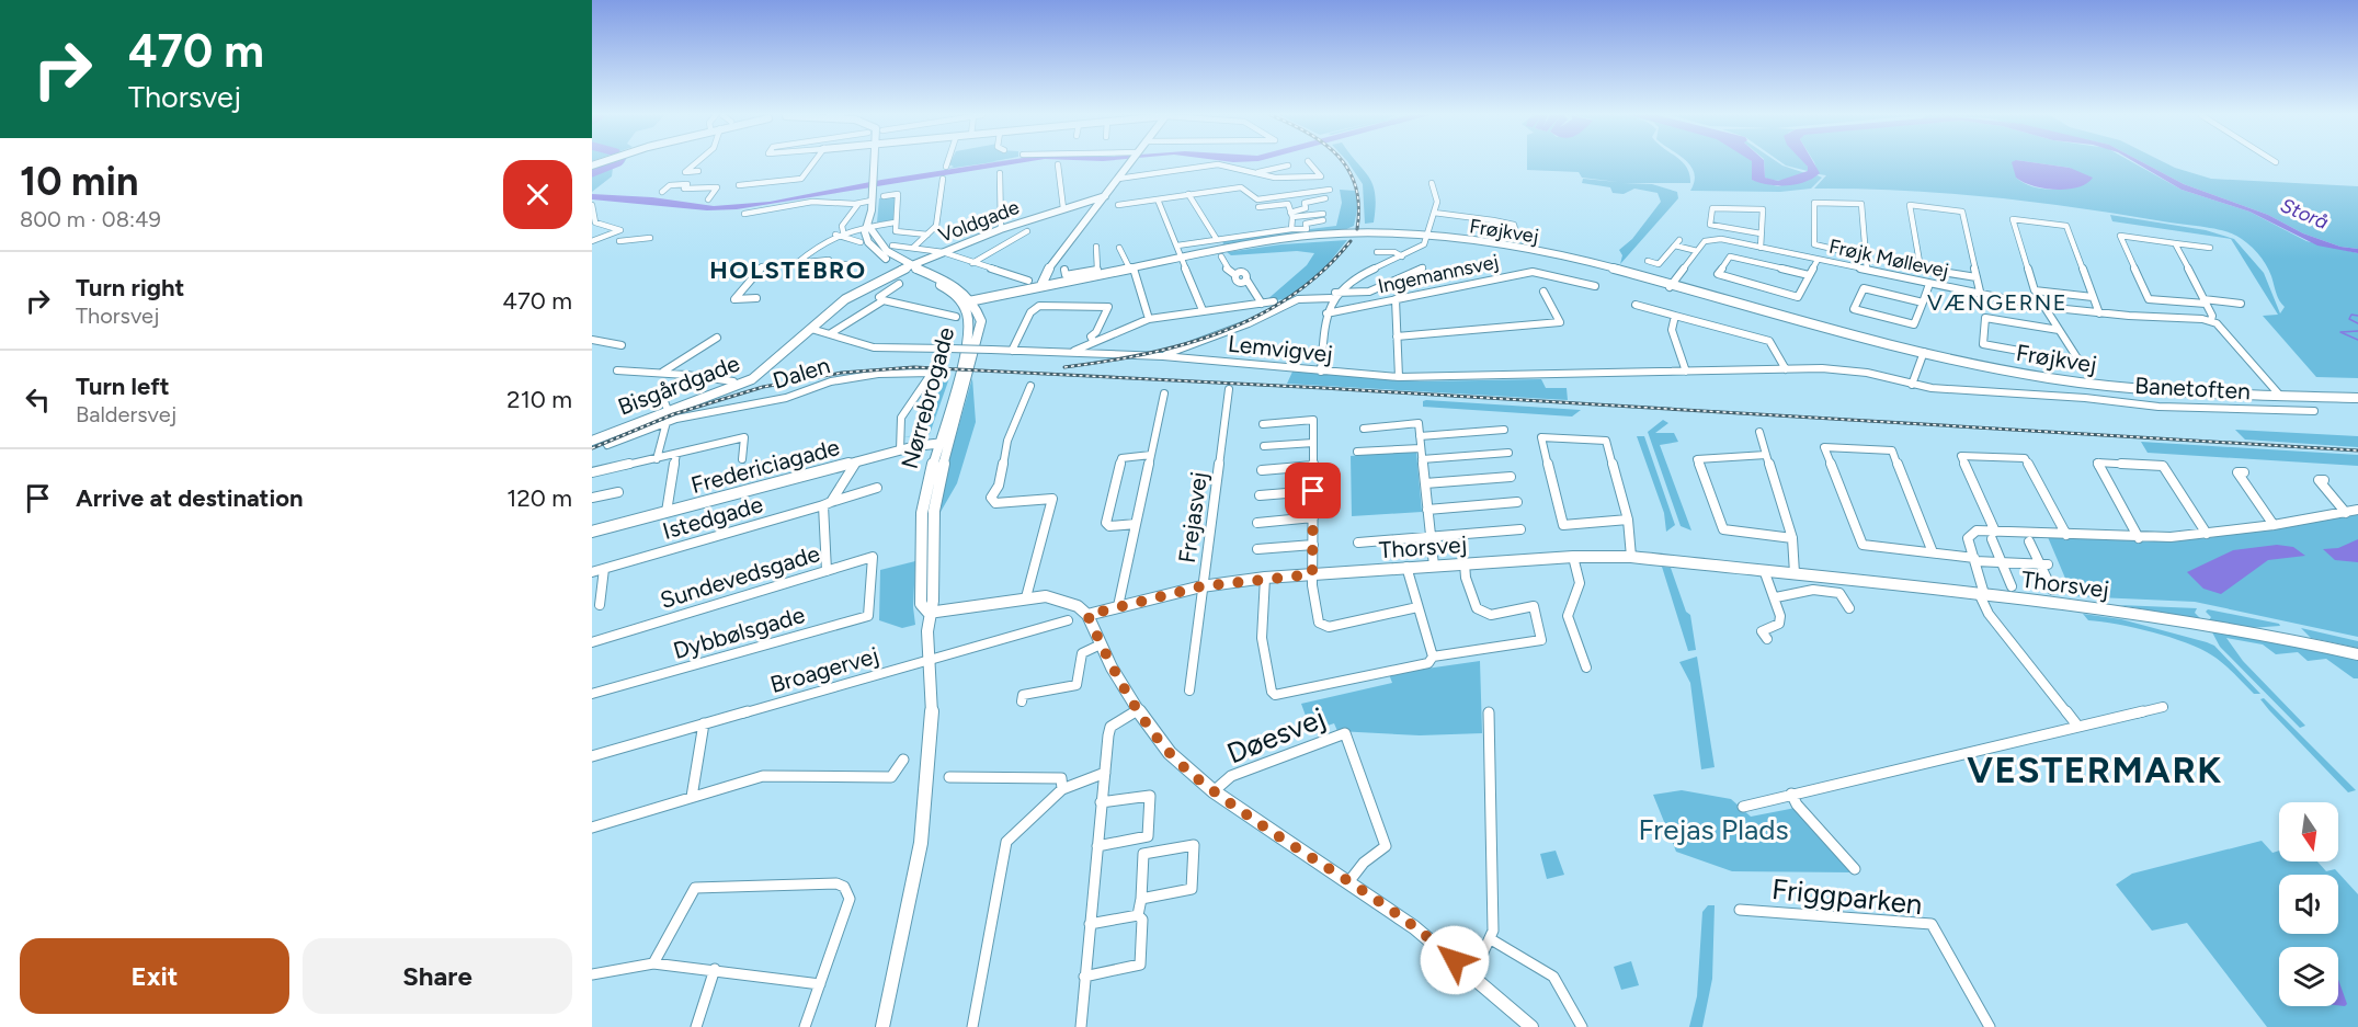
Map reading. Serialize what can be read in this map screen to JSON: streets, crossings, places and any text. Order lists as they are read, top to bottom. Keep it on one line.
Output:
{"streets":{"street":["Voldgade","Frøjkvej","Frøjk Møllevej","Ingemannsvej","Lemvigvej","Dalen","Bisgårdgade","Banetoften","Nørrebrogade","Fredericiagade","Istedgade","Frejasvej","Thorsvej","Sundevedsgade","Dybbølsgade","Broagervej","Døesvej","Friggparken"]},"crossings":[["Voldgade","Bisgårdgade"],["Voldgade","Nørrebrogade"],["Frøjkvej","Nørrebrogade"],["Lemvigvej","Bisgårdgade"],["Lemvigvej","Banetoften"],["Bisgårdgade","Nørrebrogade"],["Nørrebrogade","Fredericiagade"],["Nørrebrogade","Broagervej"],["Frejasvej","Thorsvej"],["Thorsvej","Døesvej"],["Sundevedsgade","Dybbølsgade"]],"districts":["HOLSTEBRO","VÆNGERNE","VESTERMARK"],"water":["Storå"],"parks":["Frejas Plads"],"north":"bottom","page":{"turn":["470 m","Thorsvej"],"heading":["10 min","800 m · 08:49"],"list":[{"name":"Turn right","note":"Thorsvej","value":"470 m"},{"name":"Turn left","note":"Baldersvej","value":"210 m"},{"name":"Arrive at destination","value":"120 m"}],"buttons":["Exit","Share"]}}
